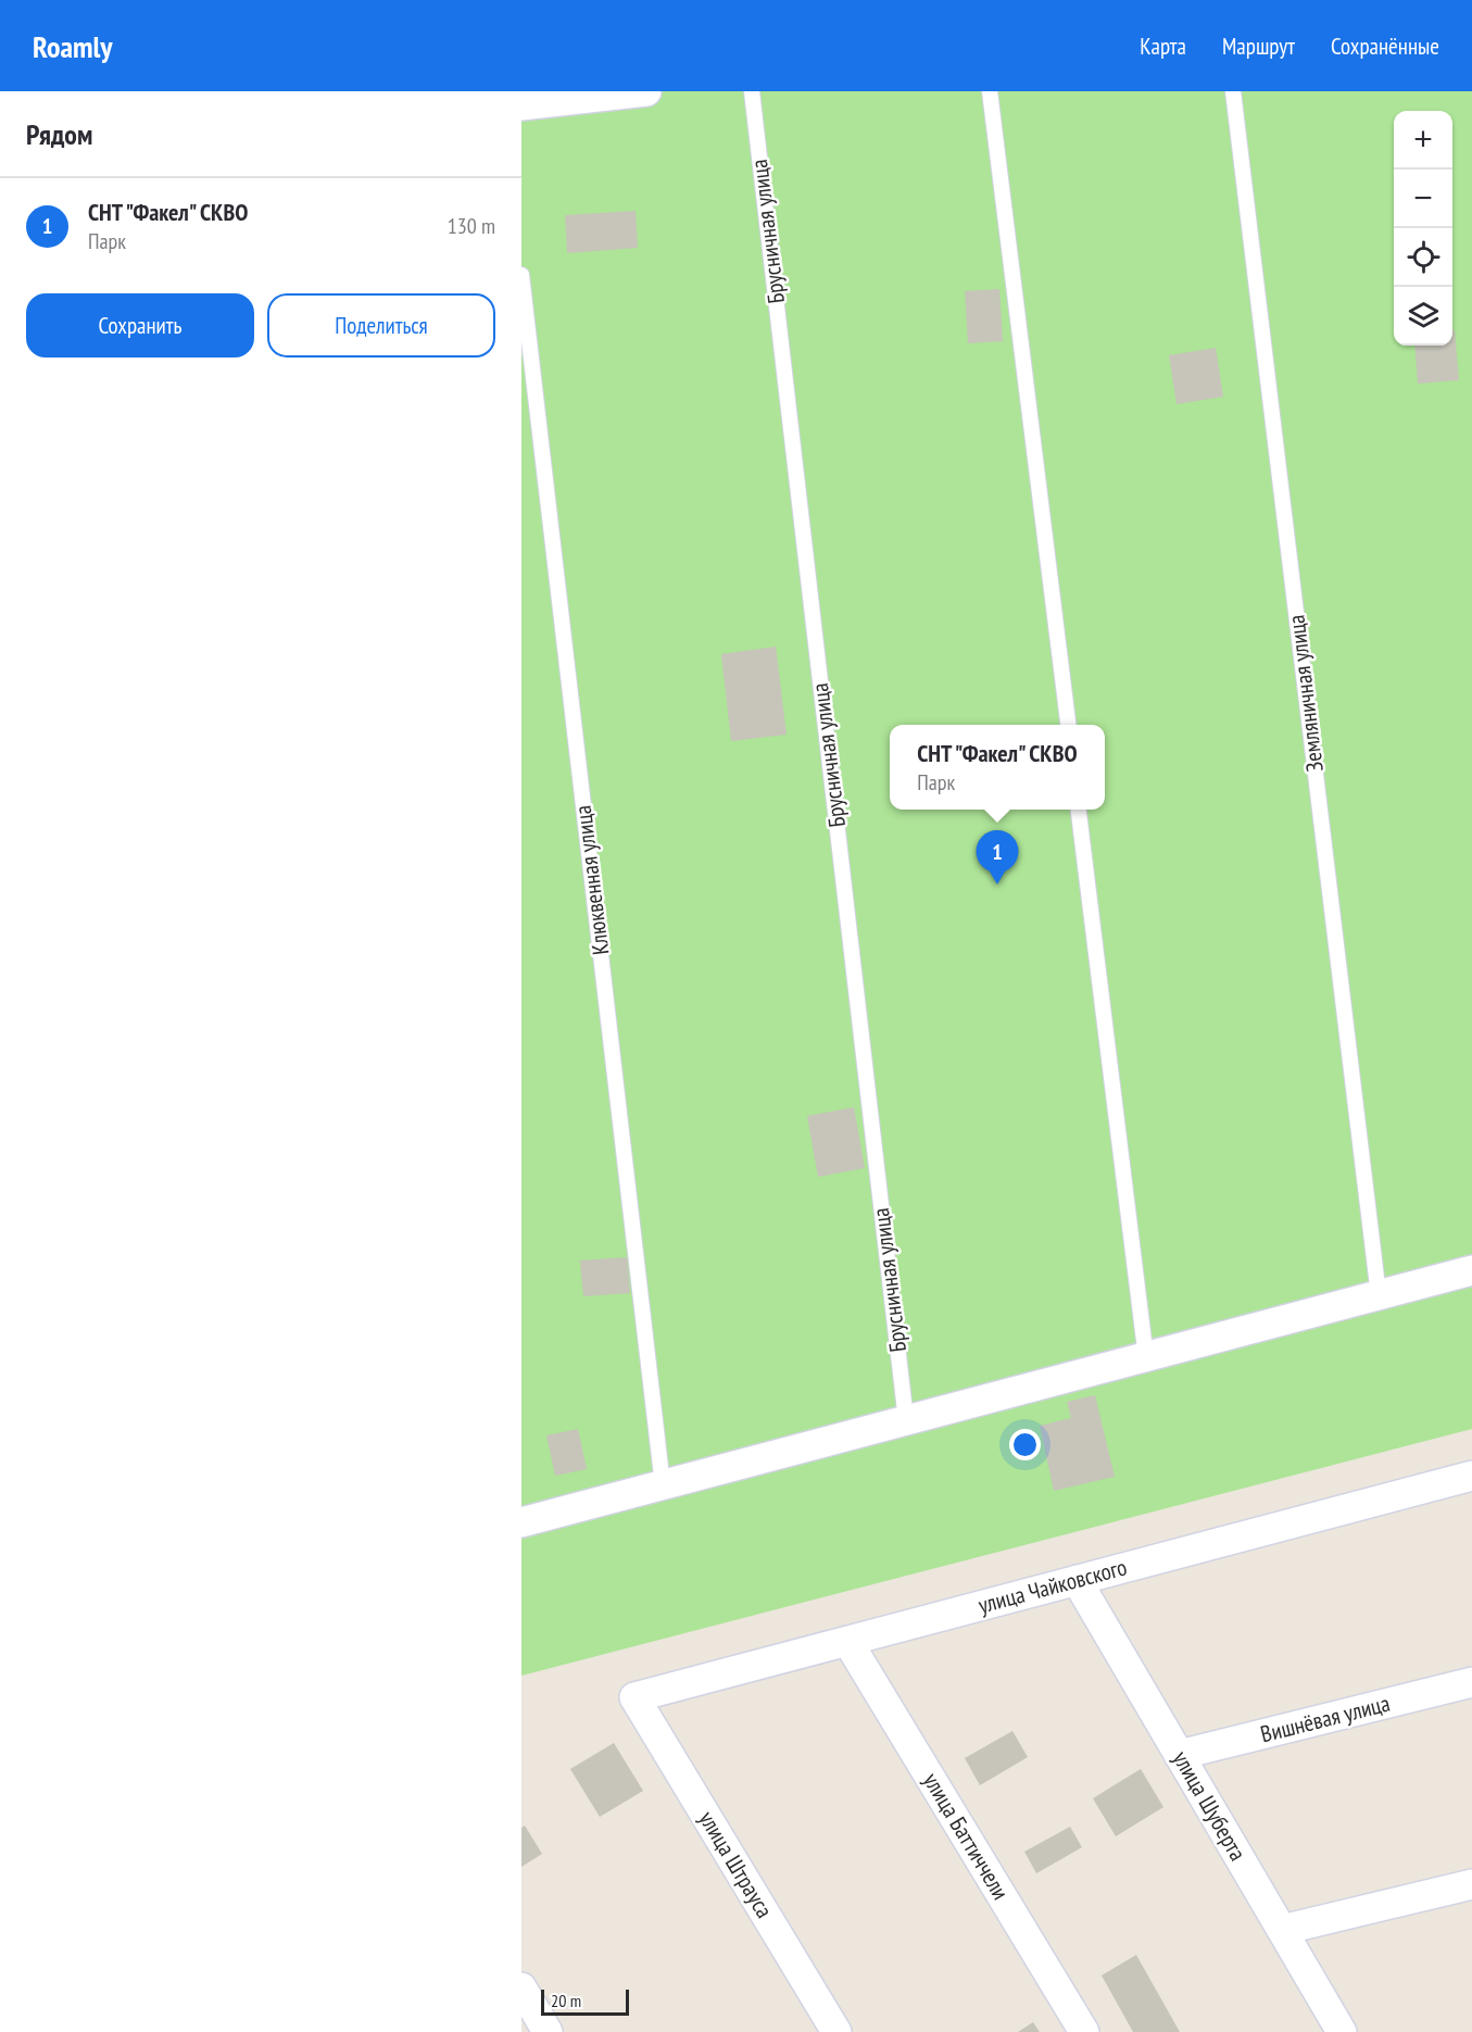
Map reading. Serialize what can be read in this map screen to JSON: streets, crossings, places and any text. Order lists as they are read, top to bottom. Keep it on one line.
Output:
{"streets":{"street":["улица Чайковского","Вишнёвая улица","улица Шуберта","улица Баттиччели","улица Штрауса"],"lane":["Брусничная улица","Земляничная улица","Клюквенная улица"]},"crossings":[["улица Чайковского","улица Шуберта"],["улица Чайковского","улица Баттиччели"],["улица Чайковского","улица Штрауса"],["Вишнёвая улица","улица Шуберта"]],"scale_bar":"20 m","page":{"header":"Roamly","nav":["Карта","Маршрут","Сохранённые"],"heading":"Рядом","map_buttons":["+","−"],"list":[{"mark":"1","name":"СНТ \"Факел\" СКВО","note":"Парк","value":"130 m"}],"buttons":["Сохранить","Поделиться"],"popup":["СНТ \"Факел\" СКВО","Парк"],"pins":"1","scale":"20 m"}}
